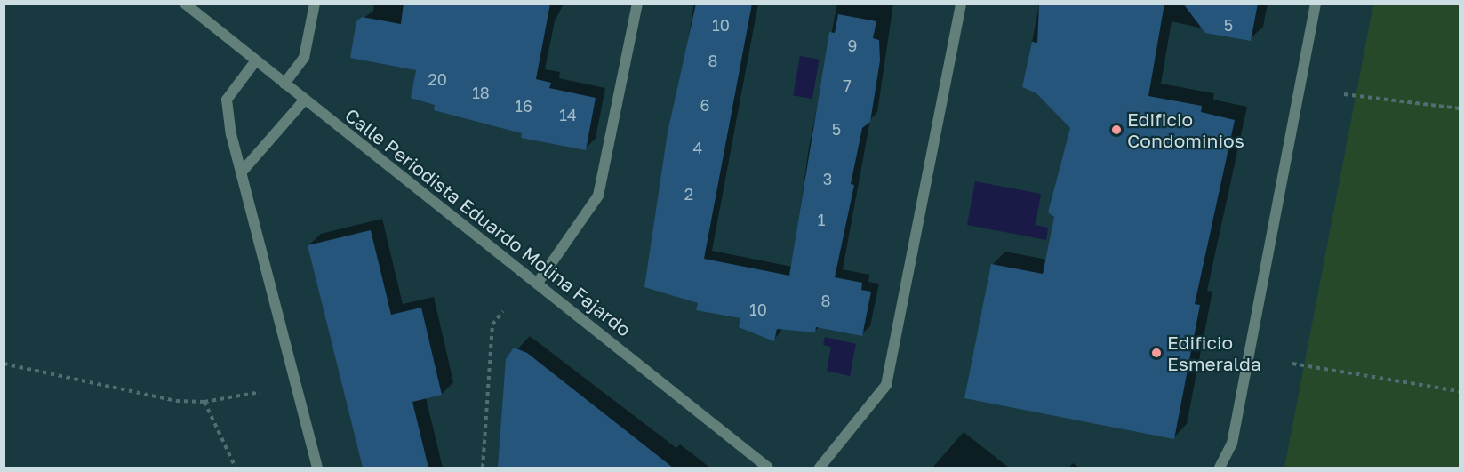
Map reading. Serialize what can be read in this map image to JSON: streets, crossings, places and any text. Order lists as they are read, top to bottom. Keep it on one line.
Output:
{"streets":{"street":["Calle Periodista Eduardo Molina Fajardo"]},"places":["Edificio Condominios","Edificio Esmeralda"],"house_numbers":["10","5","9","8","20","7","18","6","16","14","5","4","3","2","1","8","10"]}
